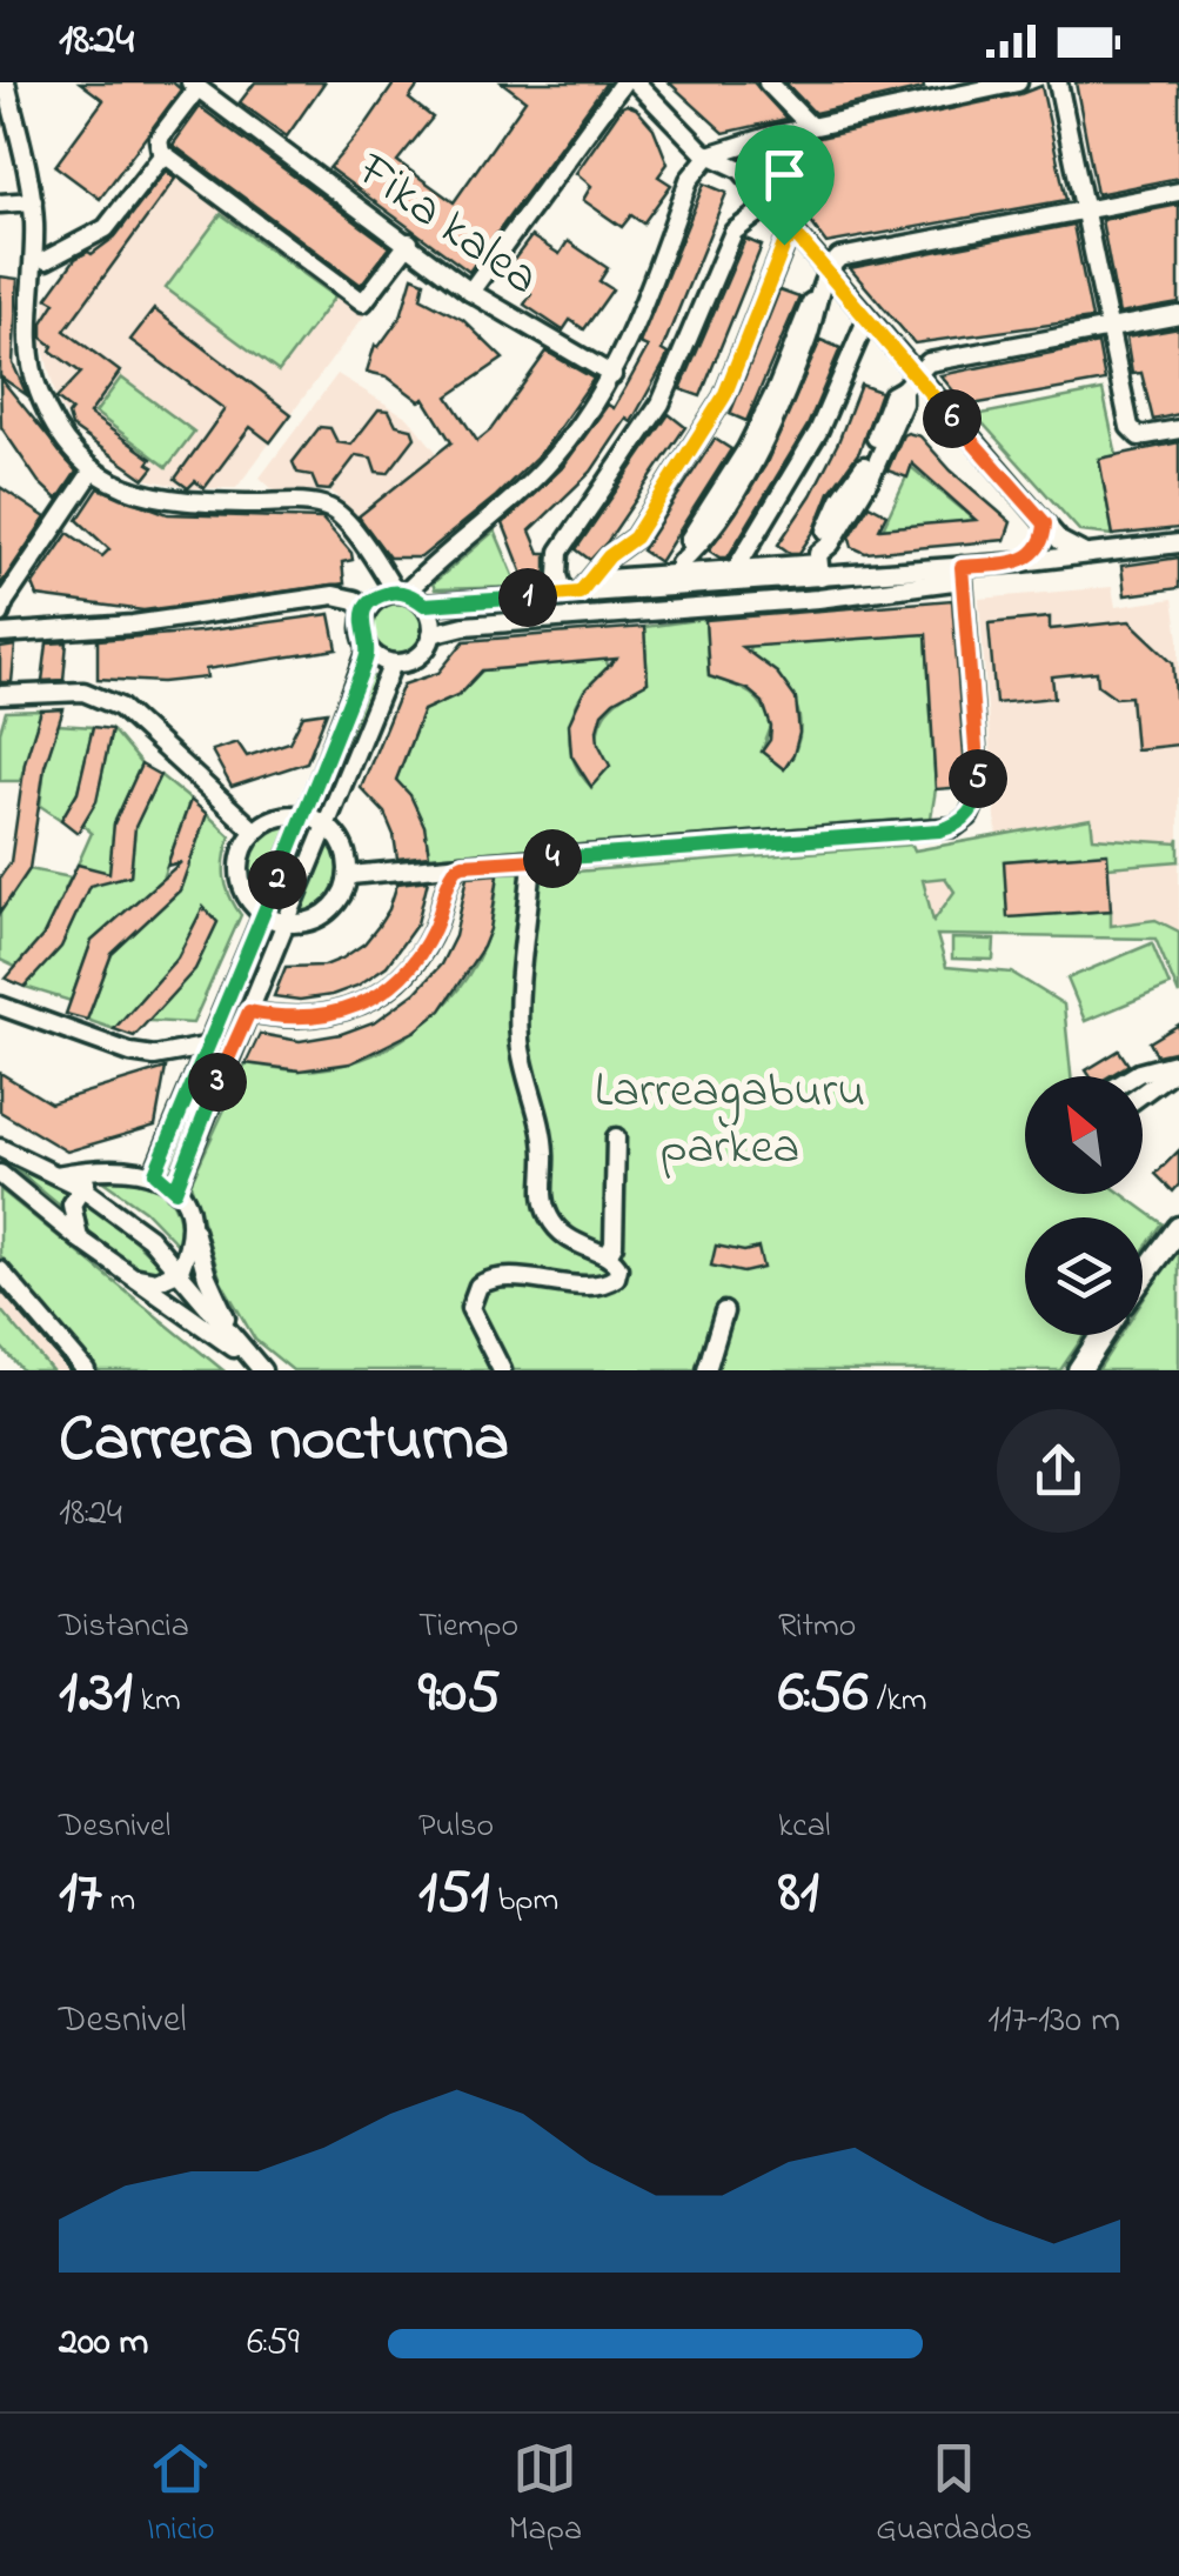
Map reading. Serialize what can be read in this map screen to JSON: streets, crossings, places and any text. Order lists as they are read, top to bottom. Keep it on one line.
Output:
{"streets":{"street":["Fika kalea"]},"parks":["Larreagaburu parkea"],"north":"top left","page":{"status":"18:24","pins":["6","1","5","4","2","3"],"heading":["Carrera nocturna","18:24"],"stats":[["Distancia","1.31 km"],["Tiempo","9:05"],["Ritmo","6:56 /km"],["Desnivel","17 m"],["Pulso","151 bpm"],["kcal","81"]],"chart":["Desnivel","117–130 m"],"list":[{"name":"200 m","note":"6:59"}],"tabs":["Inicio","Mapa","Guardados"]}}
